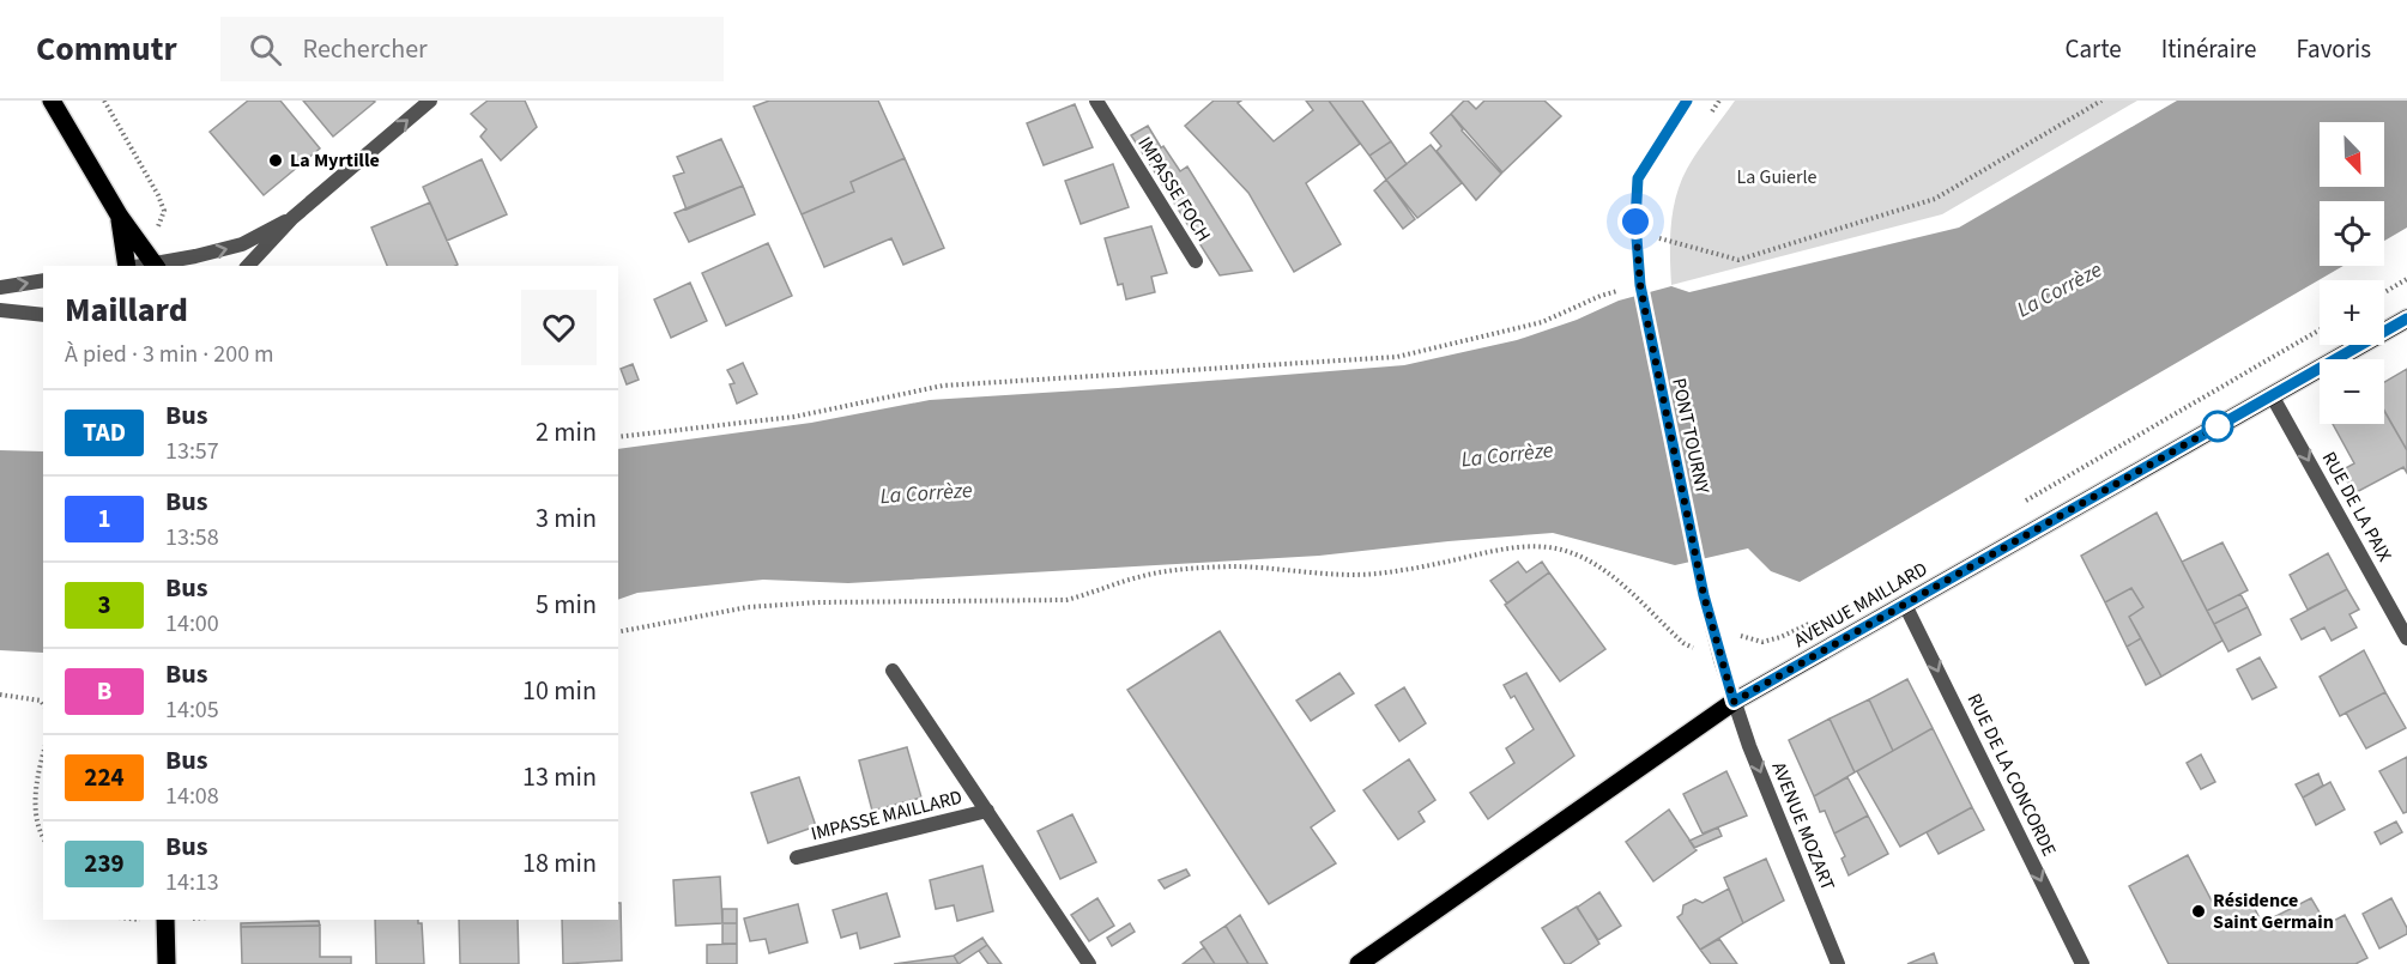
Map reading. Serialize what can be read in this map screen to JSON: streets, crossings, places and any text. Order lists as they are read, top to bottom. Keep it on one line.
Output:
{"streets":{"main road":["AVENUE MAILLARD"],"street":["IMPASSE FOCH","PONT TOURNY","RUE DE LA PAIX","RUE DE LA CONCORDE","IMPASSE MAILLARD","AVENUE MOZART"]},"crossings":[["PONT TOURNY","AVENUE MAILLARD"],["PONT TOURNY","AVENUE MOZART"],["RUE DE LA PAIX","AVENUE MAILLARD"],["AVENUE MAILLARD","RUE DE LA CONCORDE"],["AVENUE MAILLARD","AVENUE MOZART"]],"one_way":["RUE DE LA PAIX","RUE DE LA CONCORDE","AVENUE MOZART"],"water":["La Corrèze"],"parks":["La Guierle"],"places":["La Myrtille","Résidence Saint Germain"],"lines":["bus line TAD"],"north":"bottom right","page":{"header":"Commutr","search":"Rechercher","nav":["Carte","Itinéraire","Favoris"],"map_buttons":["+","−"],"heading":["Maillard","À pied · 3 min · 200 m"],"list":[{"mark":"TAD","name":"Bus","note":"13:57","value":"2 min"},{"mark":"1","name":"Bus","note":"13:58","value":"3 min"},{"mark":"3","name":"Bus","note":"14:00","value":"5 min"},{"mark":"B","name":"Bus","note":"14:05","value":"10 min"},{"mark":"224","name":"Bus","note":"14:08","value":"13 min"},{"mark":"239","name":"Bus","note":"14:13","value":"18 min"}]}}
